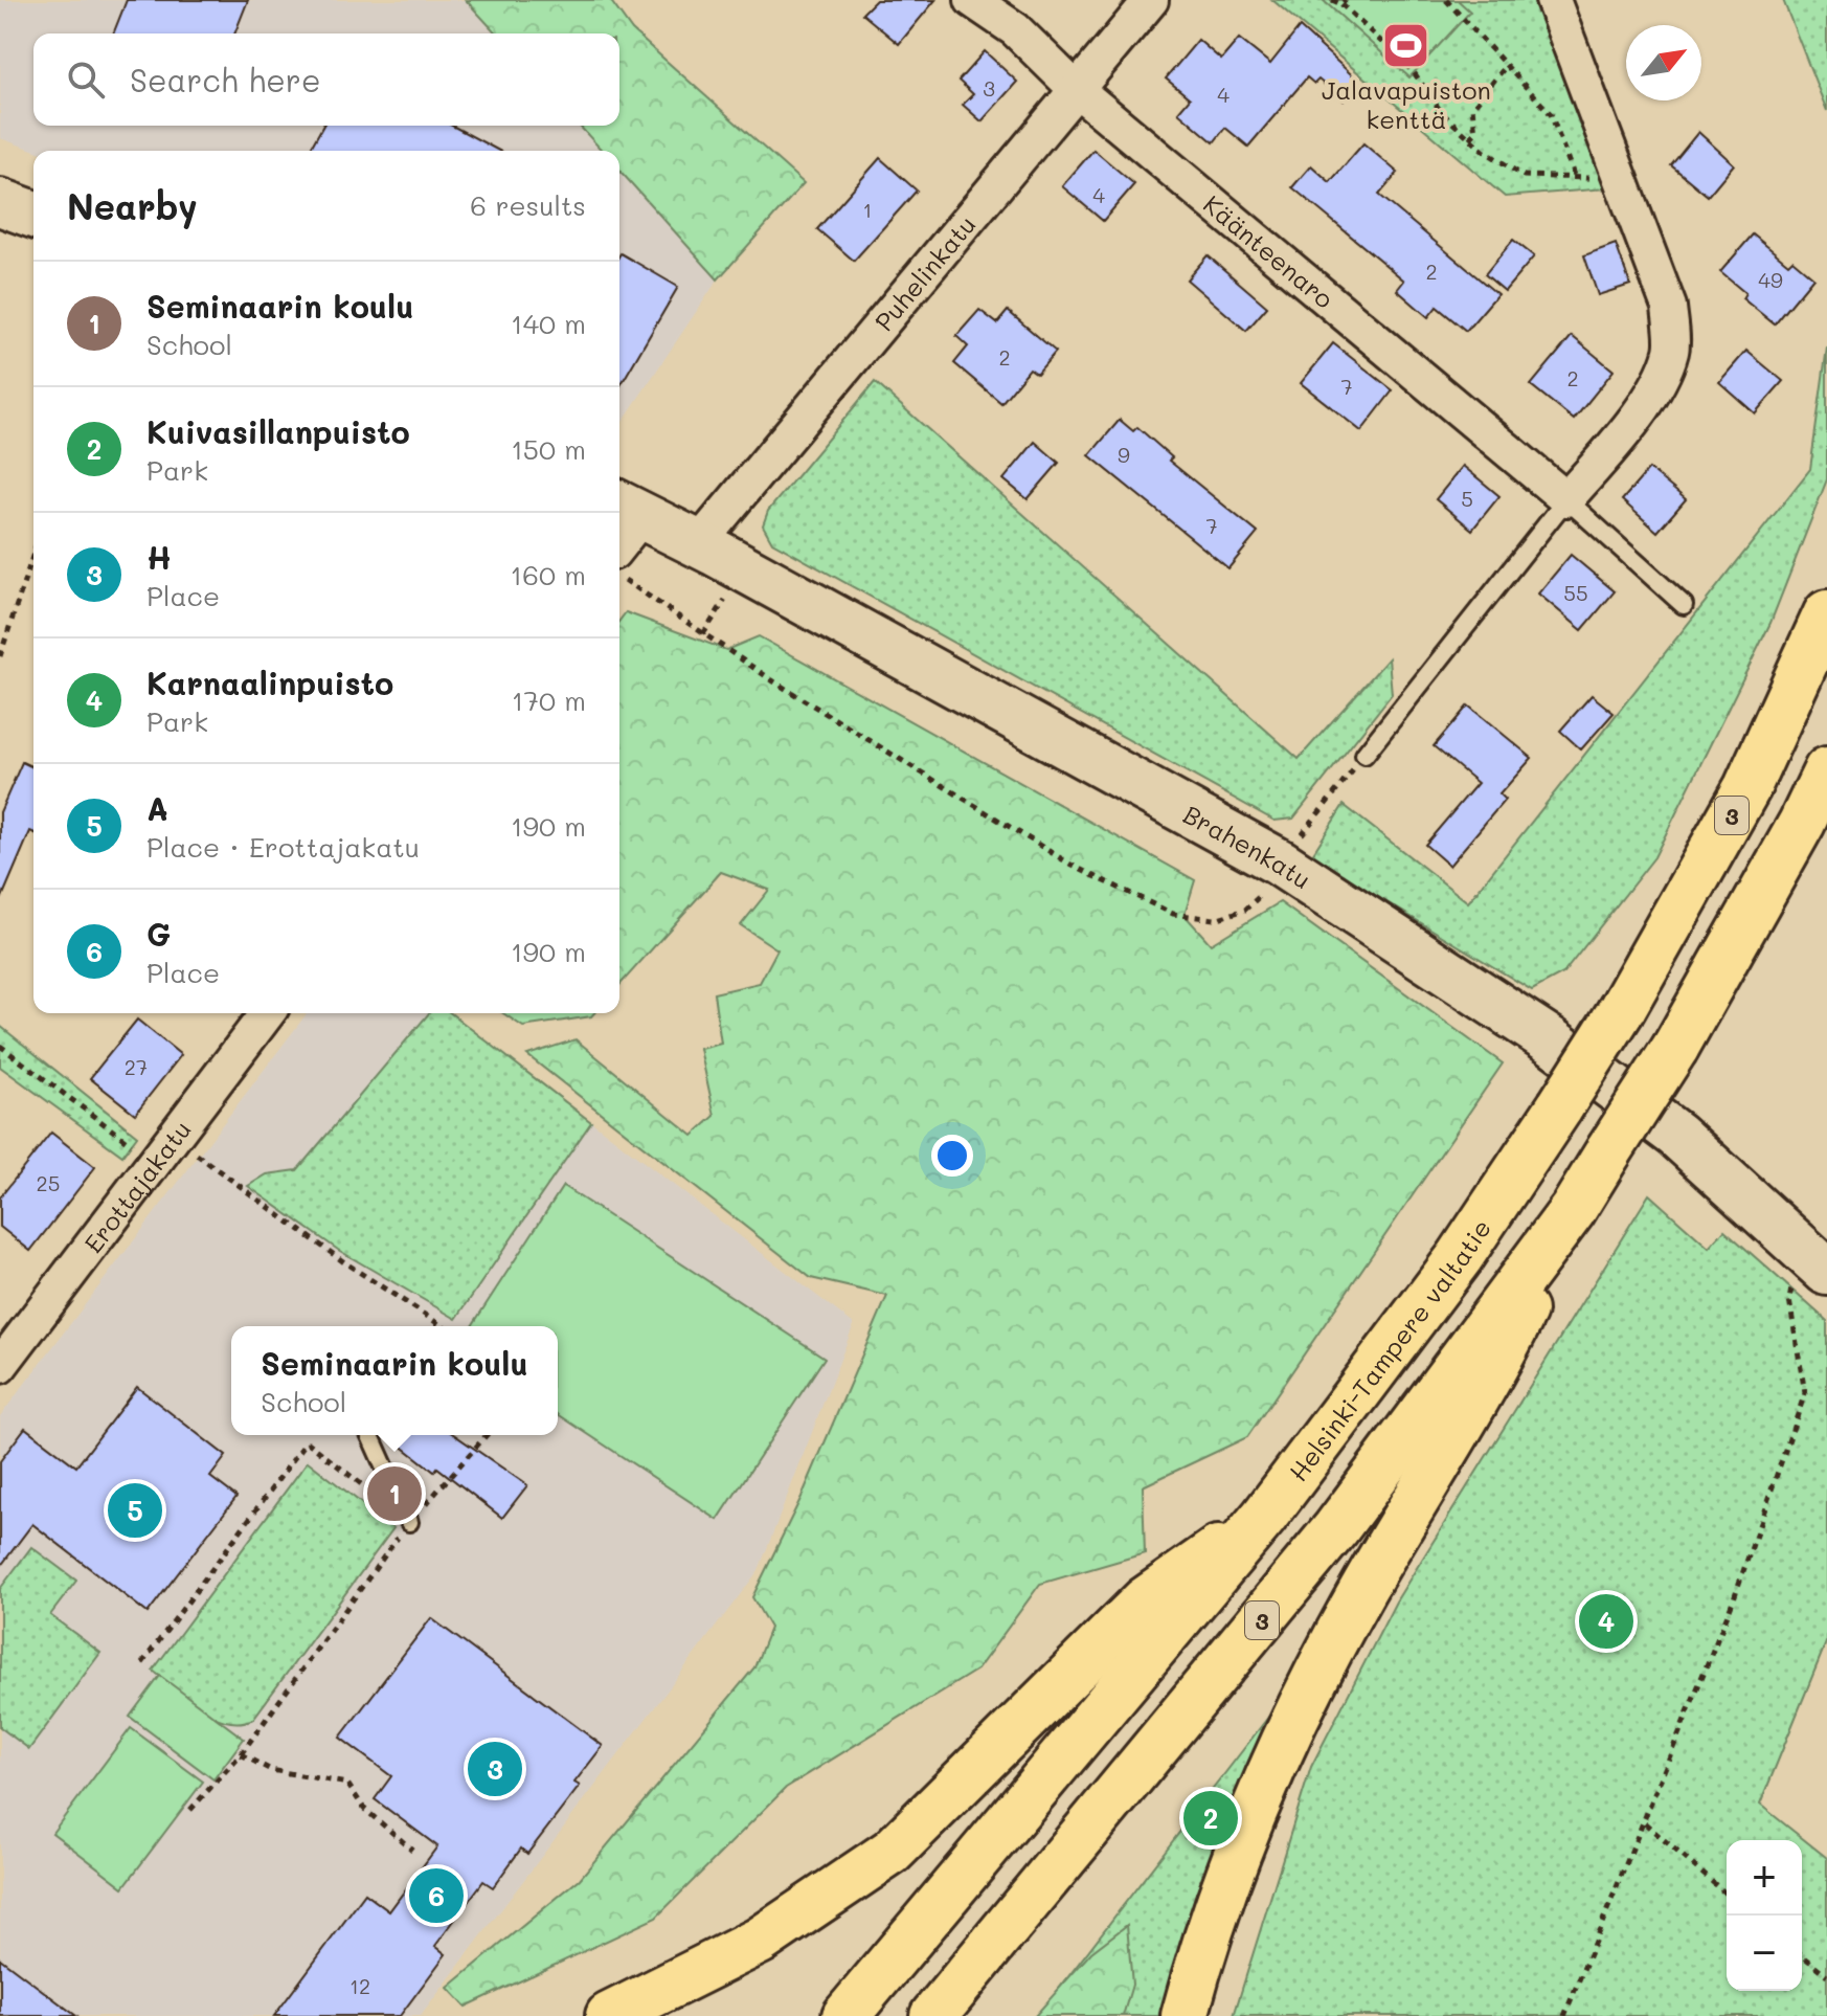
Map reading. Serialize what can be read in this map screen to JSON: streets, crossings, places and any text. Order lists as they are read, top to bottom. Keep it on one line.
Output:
{"streets":{"highway":["3","Helsinki-Tampere valtatie"],"main road":["Brahenkatu"],"street":["Käänteenaro","Puhelinkatu","Erottajakatu"]},"crossings":[["Käänteenaro","Puhelinkatu"],["Puhelinkatu","Brahenkatu"]],"places":{"sports":["Jalavapuiston kenttä"]},"house_numbers":["3","4","4","1","2","49","2","2","7","9","5","7","55","27","25","12"],"north":"top right","page":{"search":"Search here","heading":["Nearby","6 results"],"list":[{"mark":"1","name":"Seminaarin koulu","note":"School","value":"140 m"},{"mark":"2","name":"Kuivasillanpuisto","note":"Park","value":"150 m"},{"mark":"3","name":"H","note":"Place","value":"160 m"},{"mark":"4","name":"Karnaalinpuisto","note":"Park","value":"170 m"},{"mark":"5","name":"A","note":"Place · Erottajakatu","value":"190 m"},{"mark":"6","name":"G","note":"Place","value":"190 m"}],"popup":["Seminaarin koulu","School"],"pins":["1","5","4","3","2","6"],"map_buttons":["+","−"]}}
